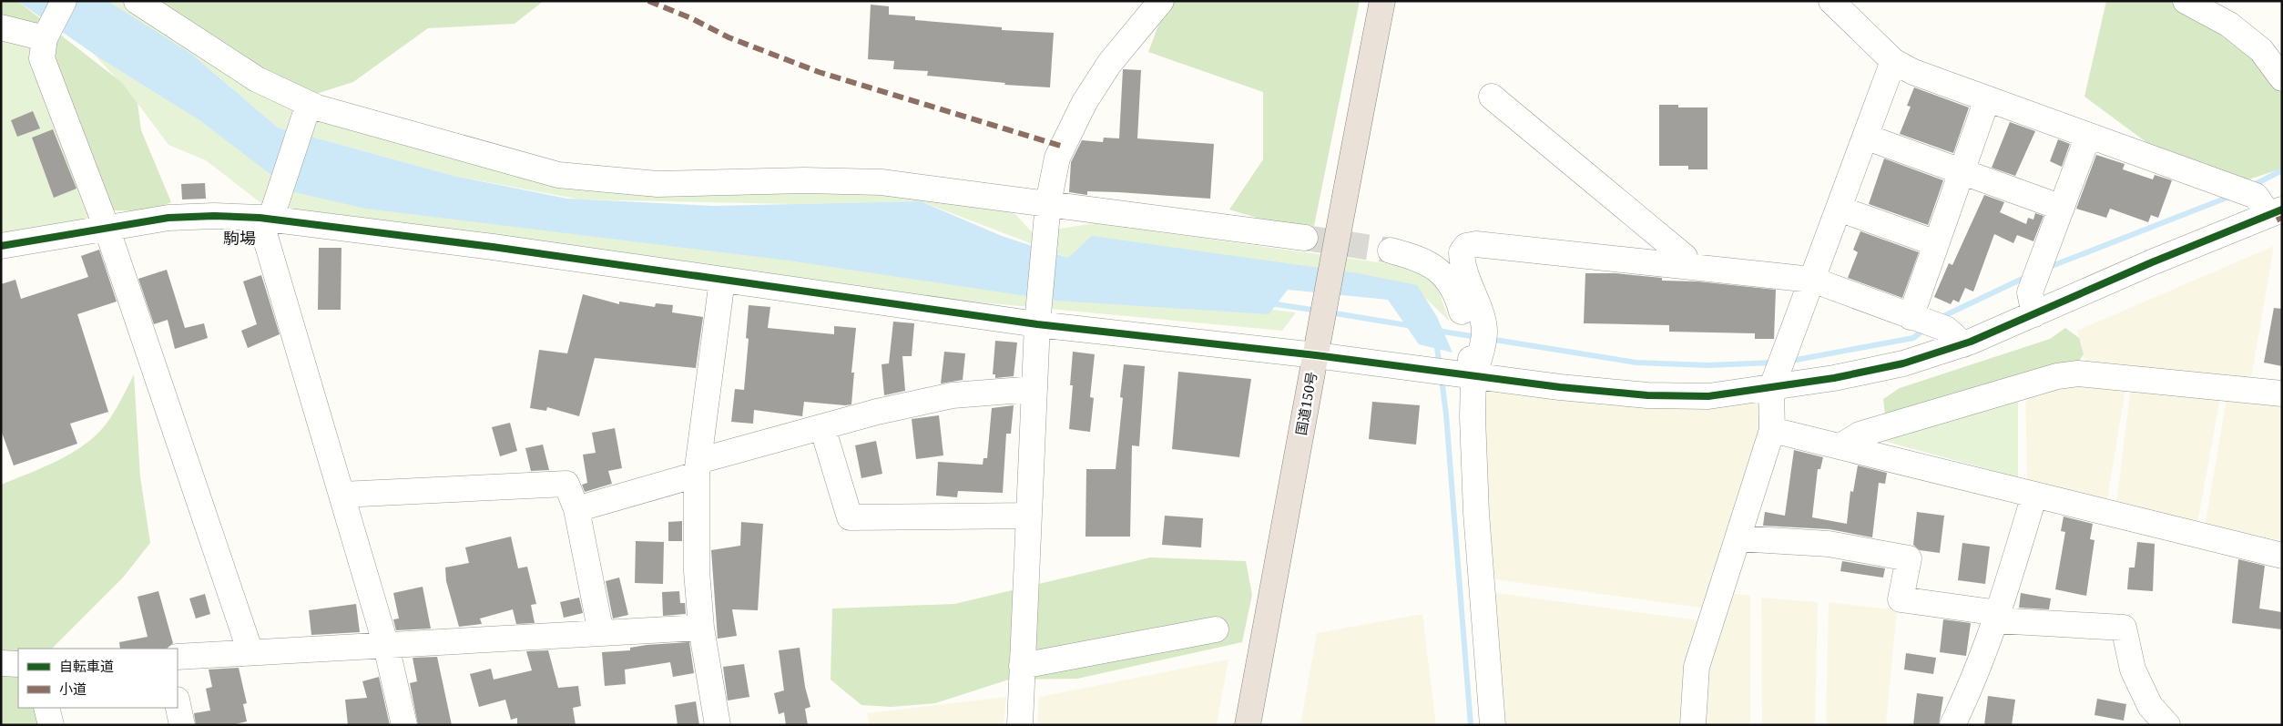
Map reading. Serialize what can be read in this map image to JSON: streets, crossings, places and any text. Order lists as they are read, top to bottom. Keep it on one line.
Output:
{"streets":{"highway":["国道150号"]},"districts":["駒場"],"legend":["自転車道","小道"]}
